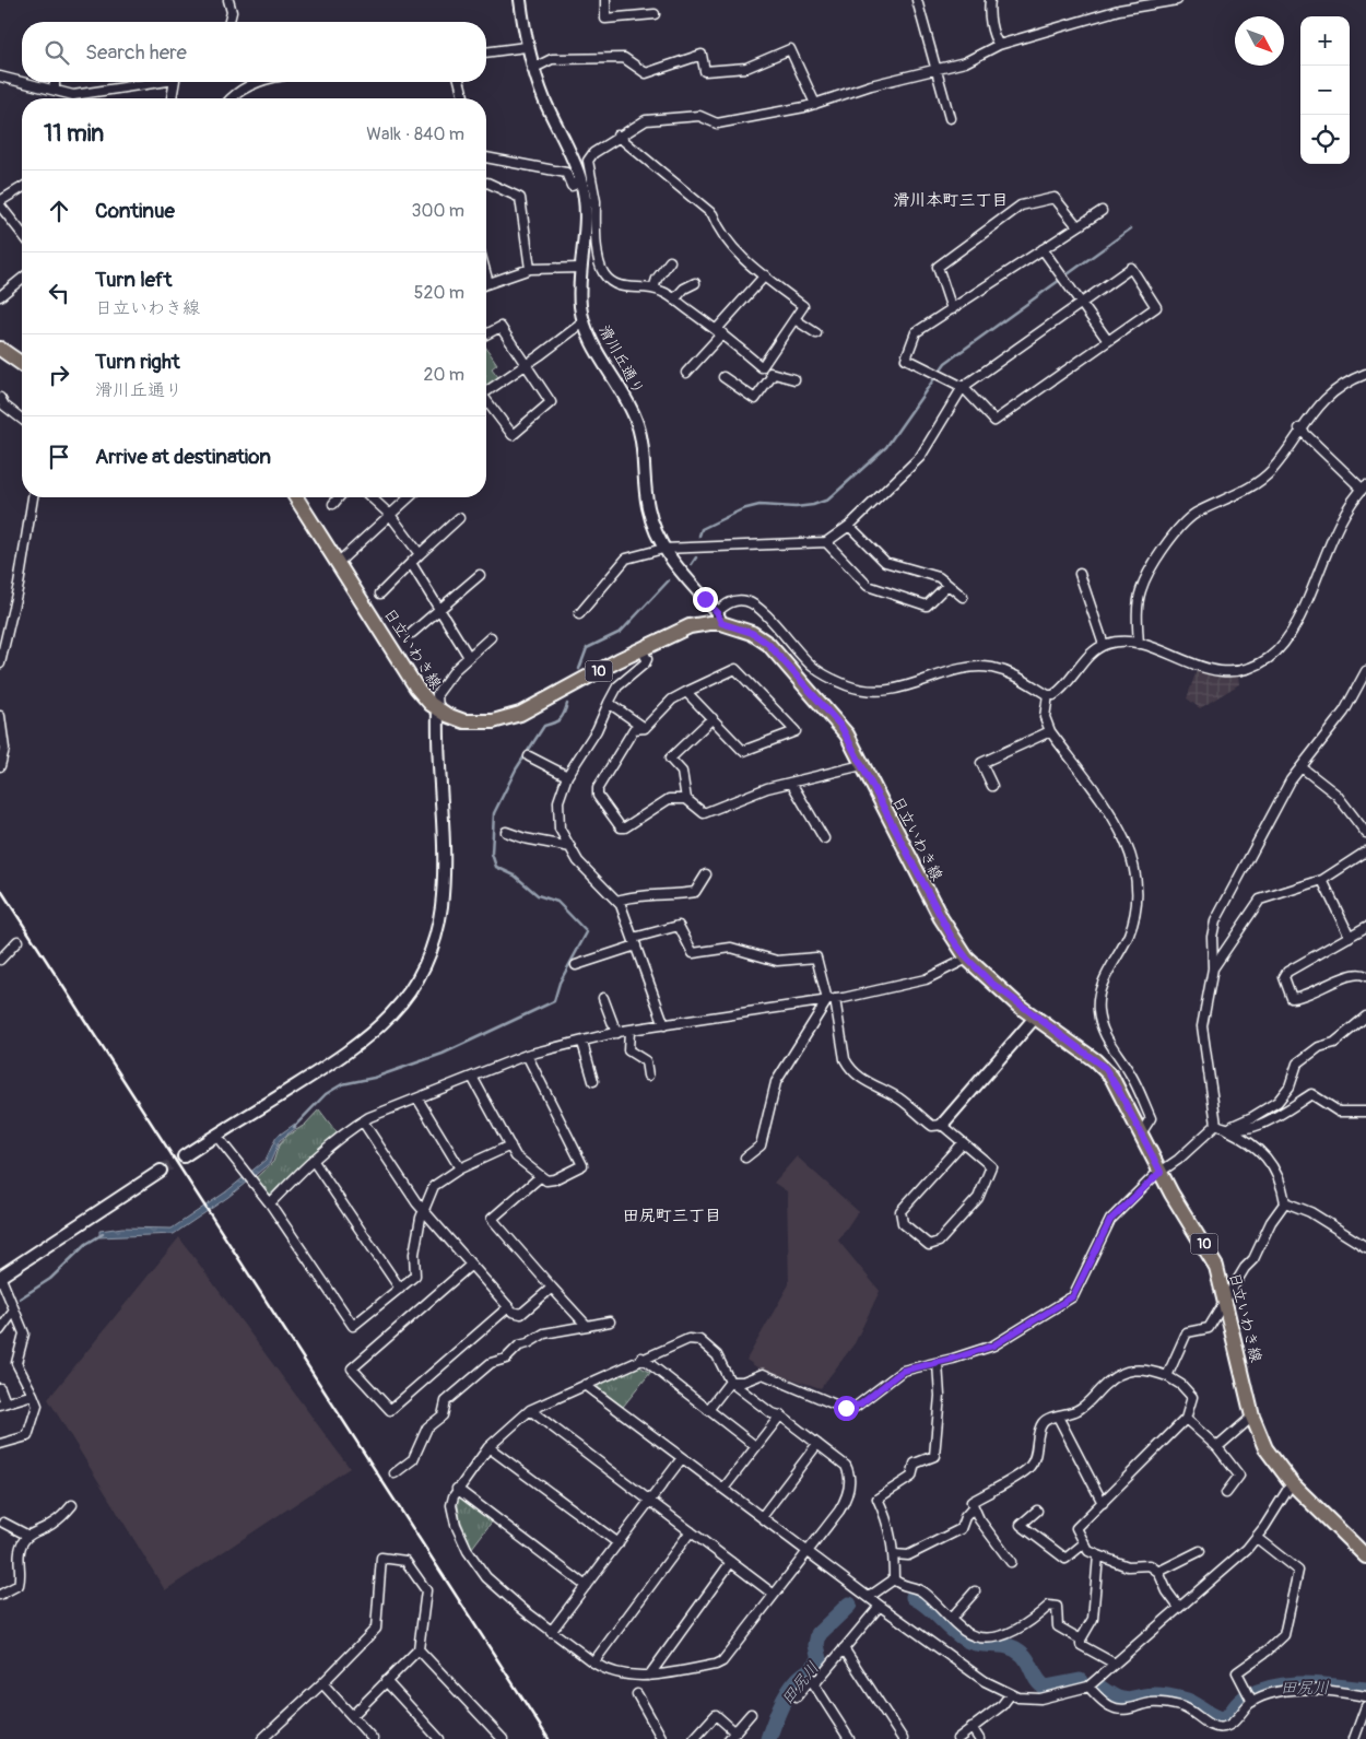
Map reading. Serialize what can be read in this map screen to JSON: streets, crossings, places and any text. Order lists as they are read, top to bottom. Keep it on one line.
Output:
{"streets":{"main road":["日立いわき線","10"],"street":["滑川丘通り"]},"crossings":[["滑川丘通り","日立いわき線"]],"districts":["滑川本町三丁目","田尻町三丁目"],"water":["田尻川"],"north":"bottom right","page":{"map_buttons":["+","−"],"search":"Search here","heading":["11 min","Walk · 840 m"],"list":[["Continue","300 m"],["Turn left","日立いわき線","520 m"],["Turn right","滑川丘通り","20 m"],"Arrive at destination"]}}
